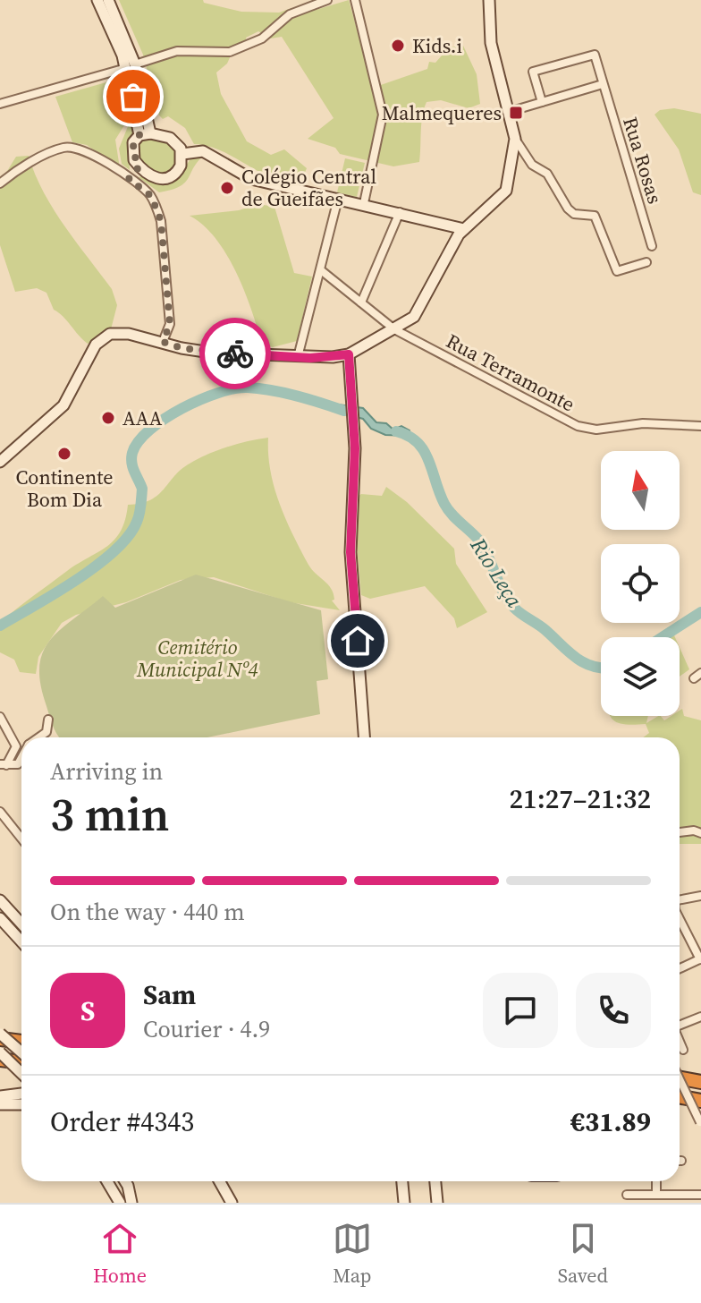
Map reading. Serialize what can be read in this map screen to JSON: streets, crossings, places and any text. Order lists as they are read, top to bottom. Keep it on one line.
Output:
{"streets":{"street":["Rua Rosas","Rua Terramonte"]},"water":["Rio Leça"],"parks":["Cemitério Municipal Nº4"],"places":{"other":["Kids.i","Colégio Central de Gueifães","AAA","Continente Bom Dia"],"transit":["Malmequeres"]},"north":"top","page":{"heading":["3 min","Arriving in","21:27–21:32"],"panel":["Sam","Courier · 4.9","Order #4343","€31.89"],"bar":"On the way · 440 m","round":"S","tabs":["Home","Map","Saved"]}}
